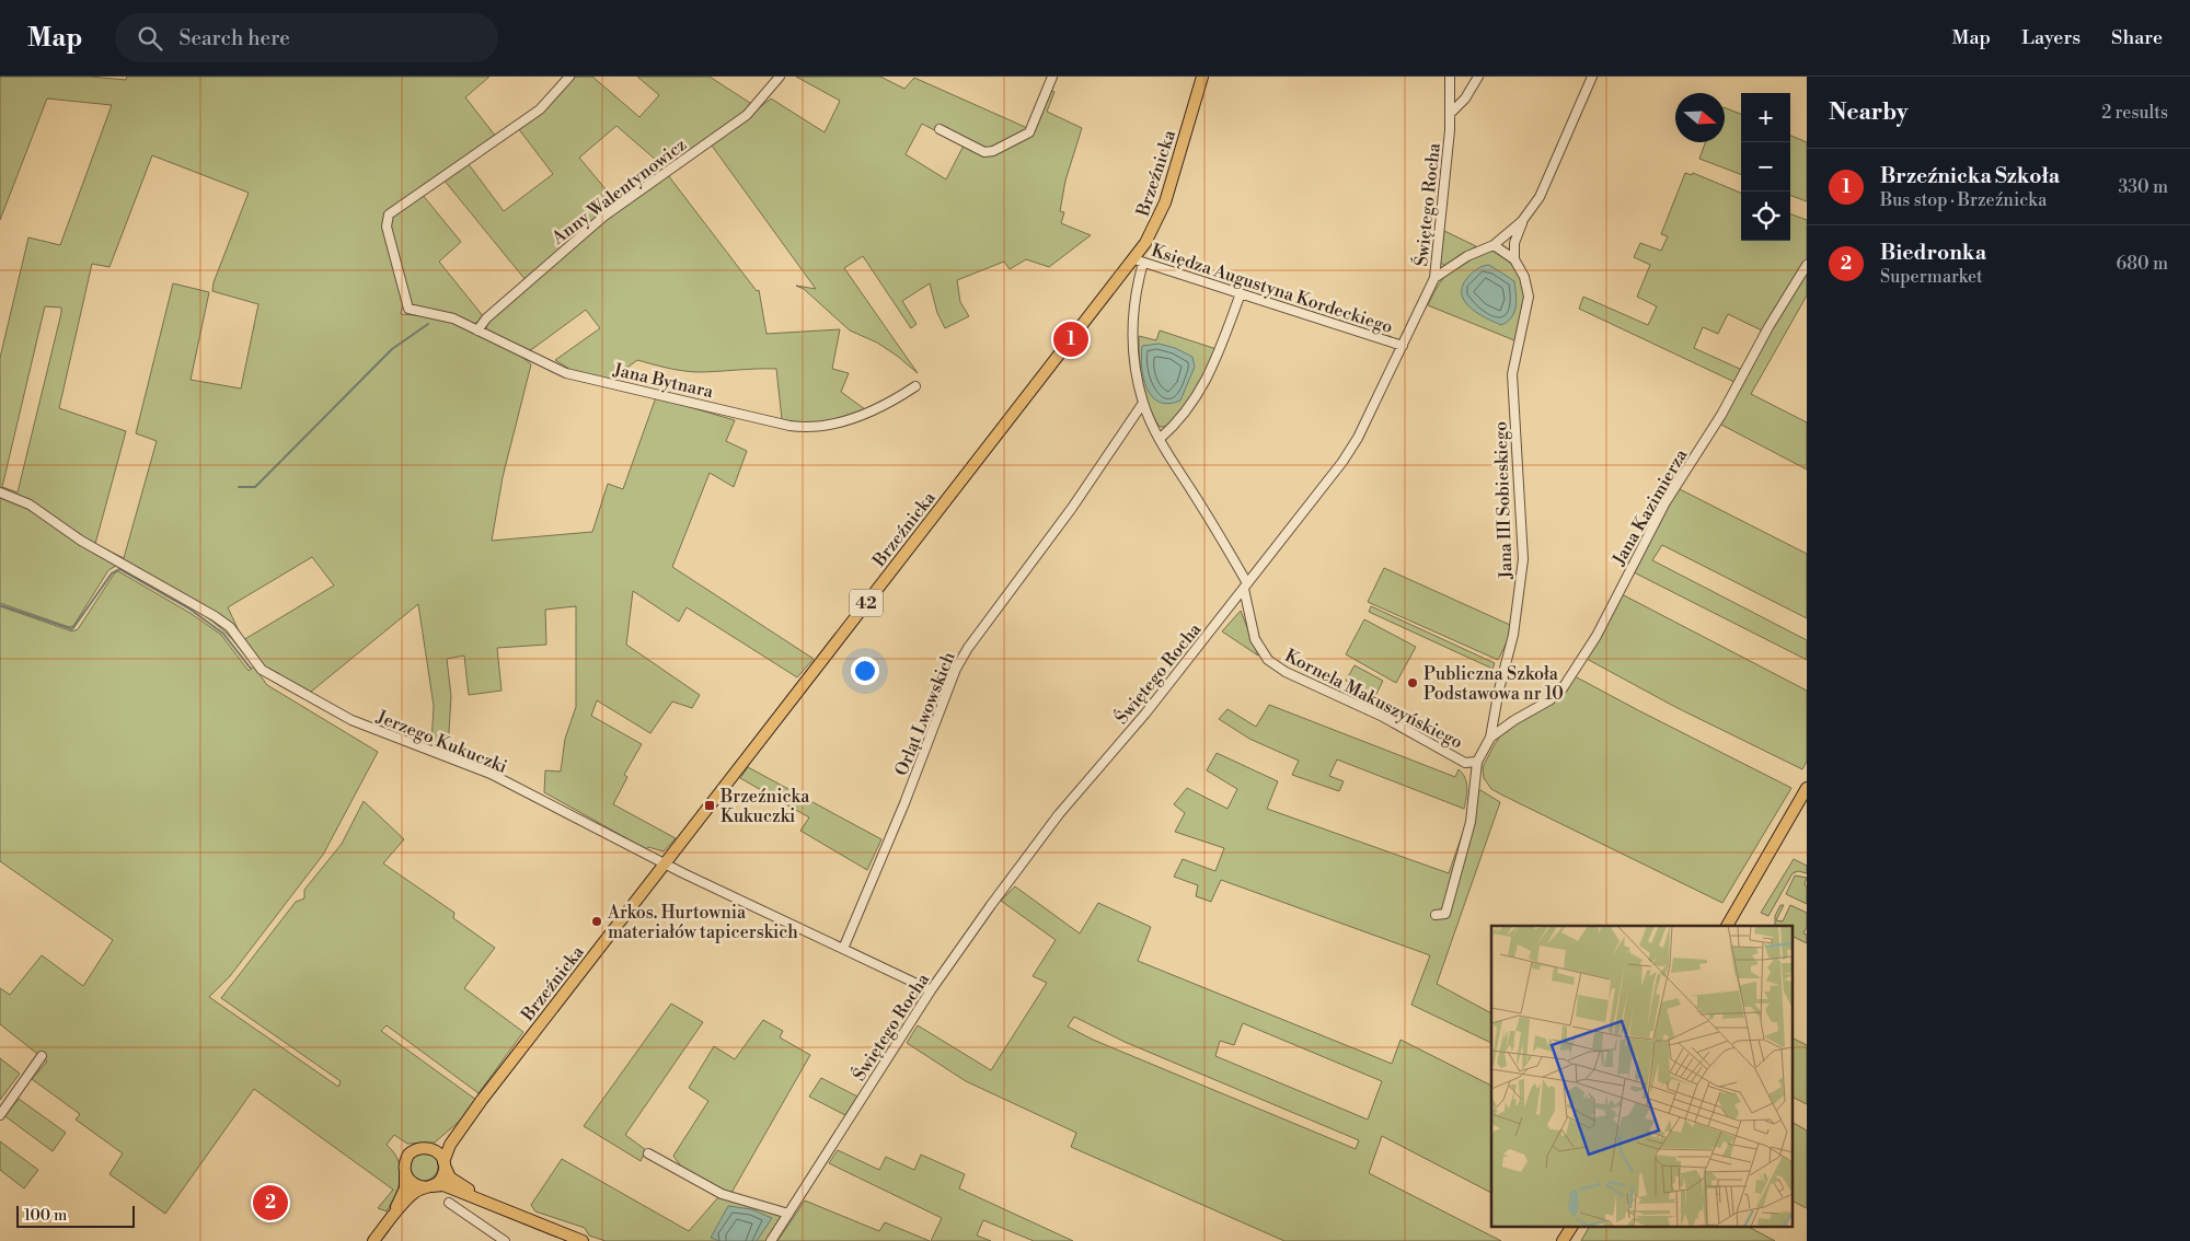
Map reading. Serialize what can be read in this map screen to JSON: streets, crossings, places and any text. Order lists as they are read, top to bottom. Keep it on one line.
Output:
{"streets":{"main road":["Brzeźnicka","42"],"street":["Anny Walentynowicz","Świętego Rocha","Księdza Augustyna Kordeckiego","Jana Bytnara","Jana III Sobieskiego","Jana Kazimierza","Kornela Makuszyńskiego","Orląt Lwowskich","Jerzego Kukuczki"]},"crossings":[["Brzeźnicka","Księdza Augustyna Kordeckiego"],["Brzeźnicka","42"],["Brzeźnicka","Kornela Makuszyńskiego"],["Brzeźnicka","Jerzego Kukuczki"],["Anny Walentynowicz","Jana Bytnara"],["Świętego Rocha","Księdza Augustyna Kordeckiego"],["Świętego Rocha","Kornela Makuszyńskiego"],["Świętego Rocha","Jerzego Kukuczki"],["Księdza Augustyna Kordeckiego","Kornela Makuszyńskiego"],["Jana III Sobieskiego","Jana Kazimierza"],["Jana III Sobieskiego","Kornela Makuszyńskiego"],["Kornela Makuszyńskiego","Orląt Lwowskich"],["Orląt Lwowskich","Jerzego Kukuczki"]],"places":{"other":["Publiczna Szkoła Podstawowa nr 10","Arkos. Hurtownia materiałów tapicerskich"],"transit":["Brzeźnicka Kukuczki"]},"scale_bar":"100 m","north":"right","page":{"header":"Map","search":"Search here","nav":["Map","Layers","Share"],"heading":["Nearby","2 results"],"map_buttons":["+","−"],"list":[{"mark":"1","name":"Brzeźnicka Szkoła","note":"Bus stop · Brzeźnicka","value":"330 m"},{"mark":"2","name":"Biedronka","note":"Supermarket","value":"680 m"}],"pins":["1","2"],"scale":"100 m"}}
